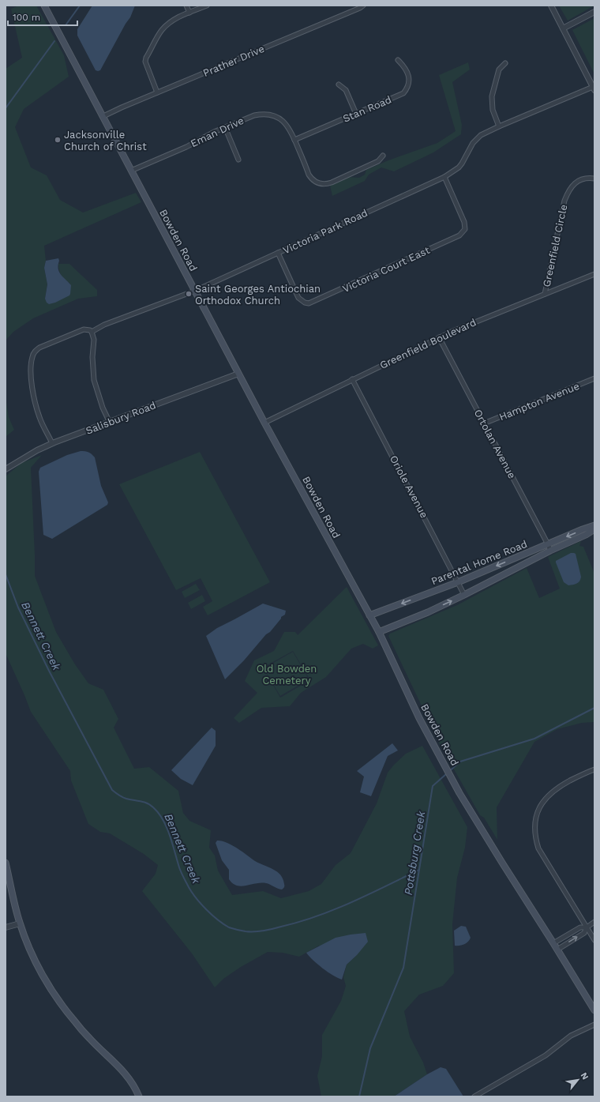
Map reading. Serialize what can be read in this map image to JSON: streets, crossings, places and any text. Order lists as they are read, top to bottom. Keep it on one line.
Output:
{"streets":{"main road":["Bowden Road","Parental Home Road"],"street":["Prather Drive","Stan Road","Eman Drive","Victoria Park Road","Greenfield Circle","Victoria Court East","Greenfield Boulevard","Hampton Avenue","Salisbury Road","Ortolan Avenue","Oriole Avenue"]},"crossings":[["Prather Drive","Bowden Road"],["Stan Road","Eman Drive"],["Eman Drive","Bowden Road"],["Victoria Park Road","Bowden Road"],["Victoria Park Road","Victoria Court East"],["Victoria Park Road","Salisbury Road"],["Bowden Road","Greenfield Boulevard"],["Bowden Road","Salisbury Road"],["Bowden Road","Parental Home Road"],["Greenfield Circle","Greenfield Boulevard"],["Greenfield Boulevard","Ortolan Avenue"],["Greenfield Boulevard","Oriole Avenue"],["Hampton Avenue","Ortolan Avenue"],["Ortolan Avenue","Parental Home Road"],["Oriole Avenue","Parental Home Road"]],"water":["Bennett Creek","Pottsburg Creek"],"parks":["Old Bowden Cemetery"],"places":["Jacksonville Church of Christ","Saint Georges Antiochian Orthodox Church"],"scale_bar":"100 m","north":"top right"}
